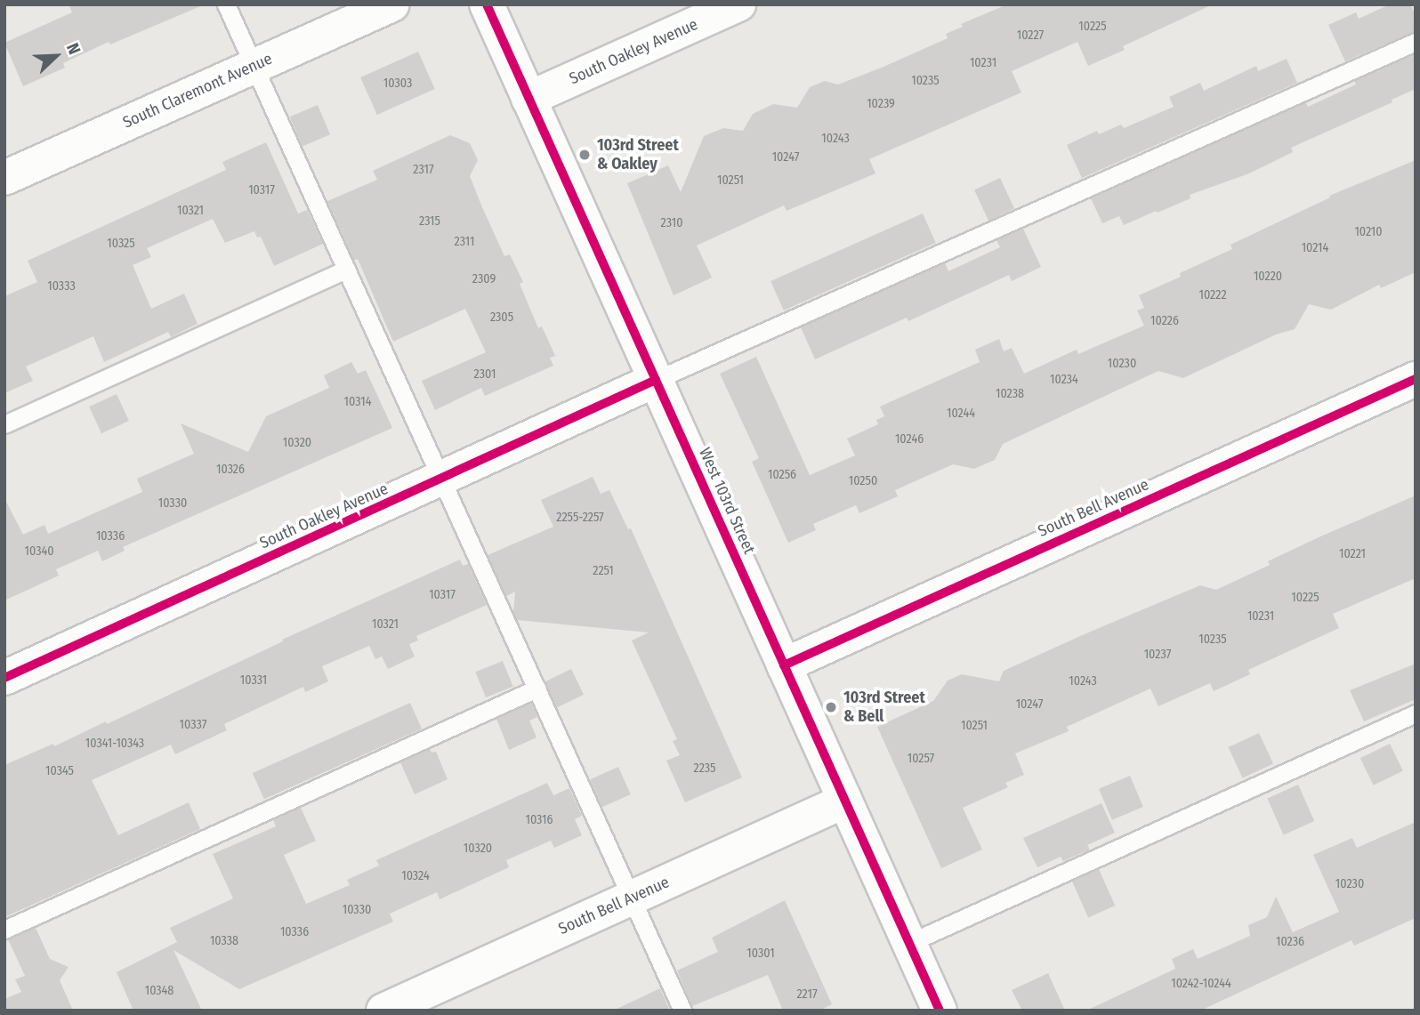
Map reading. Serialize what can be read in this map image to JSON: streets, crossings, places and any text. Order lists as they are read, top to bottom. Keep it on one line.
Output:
{"streets":{"street":["South Oakley Avenue","South Claremont Avenue","West 103rd Street","South Bell Avenue"]},"crossings":[["South Oakley Avenue","West 103rd Street"],["West 103rd Street","South Bell Avenue"]],"places":["103rd Street & Oakley","103rd Street & Bell"],"house_numbers":["10225","10227","10231","10235","10303","10239","10243","10247","2317","10251","10317","10321","2315","2310","10210","2311","10325","10214","10220","2309","10333","10222","2305","10226","10230","2301","10234","10238","10314","10244","10246","10320","10326","10256","10250","10330","2255-2257","10336","10340","10221","2251","10317","10225","10231","10321","10235","10237","10331","10243","10247","10337","10251","10341-10343","10257","2235","10345","10316","10320","10324","10230","10330","10336","10338","10236","10301","10242-10244","10348","2217"],"north":"top right"}
